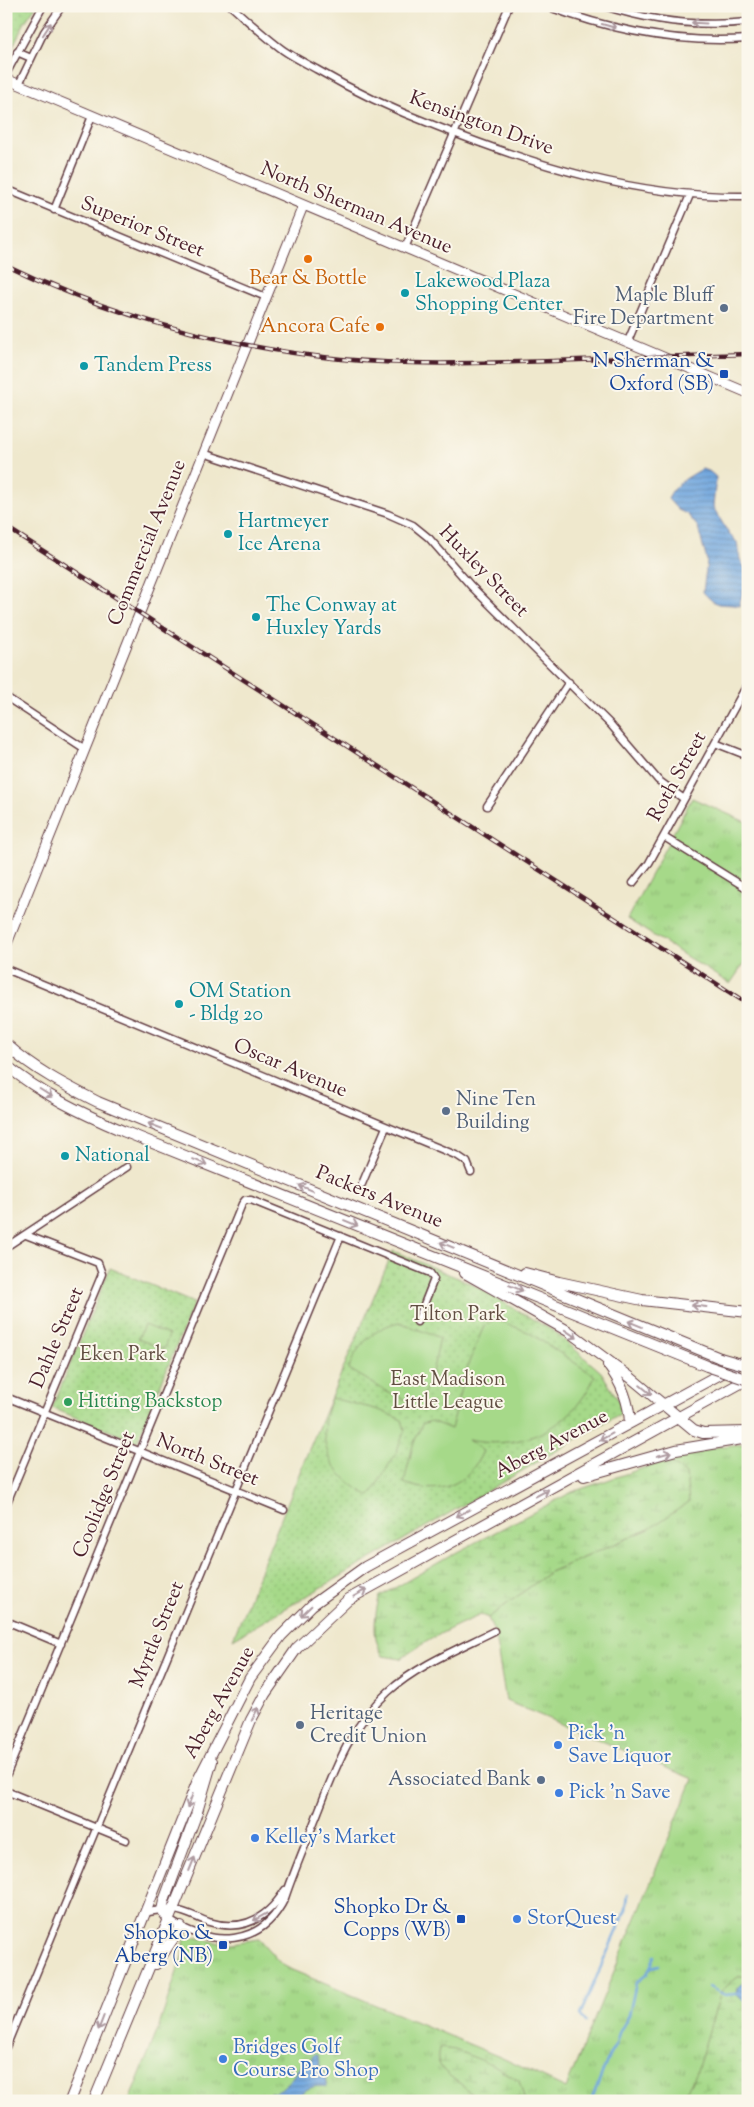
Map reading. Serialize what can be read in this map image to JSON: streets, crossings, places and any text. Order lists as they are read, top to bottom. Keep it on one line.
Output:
{"streets":{"main road":["Packers Avenue","Aberg Avenue"],"street":["Kensington Drive","North Sherman Avenue","Superior Street","Commercial Avenue","Huxley Street","Roth Street","Oscar Avenue","Dahle Street","North Street","Coolidge Street","Myrtle Street"]},"crossings":[["North Sherman Avenue","Commercial Avenue"],["Superior Street","Commercial Avenue"],["Commercial Avenue","Huxley Street"],["Huxley Street","Roth Street"],["Packers Avenue","Aberg Avenue"],["Dahle Street","North Street"],["North Street","Coolidge Street"],["North Street","Myrtle Street"],["Coolidge Street","Myrtle Street"]],"parks":["Tilton Park","Eken Park","East Madison Little League"],"places":{"other":["Bear & Bottle","Lakewood Plaza Shopping Center","Maple Bluff Fire Department","Ancora Cafe","Tandem Press","Hartmeyer Ice Arena","The Conway at Huxley Yards","OM Station - Bldg 20","Nine Ten Building","National","Hitting Backstop","Heritage Credit Union","Pick 'n Save Liquor","Associated Bank","Pick 'n Save","Kelley's Market","StorQuest","Bridges Golf Course Pro Shop"],"transit":["N Sherman & Oxford (SB)","Shopko Dr & Copps (WB)","Shopko & Aberg (NB)"]}}
